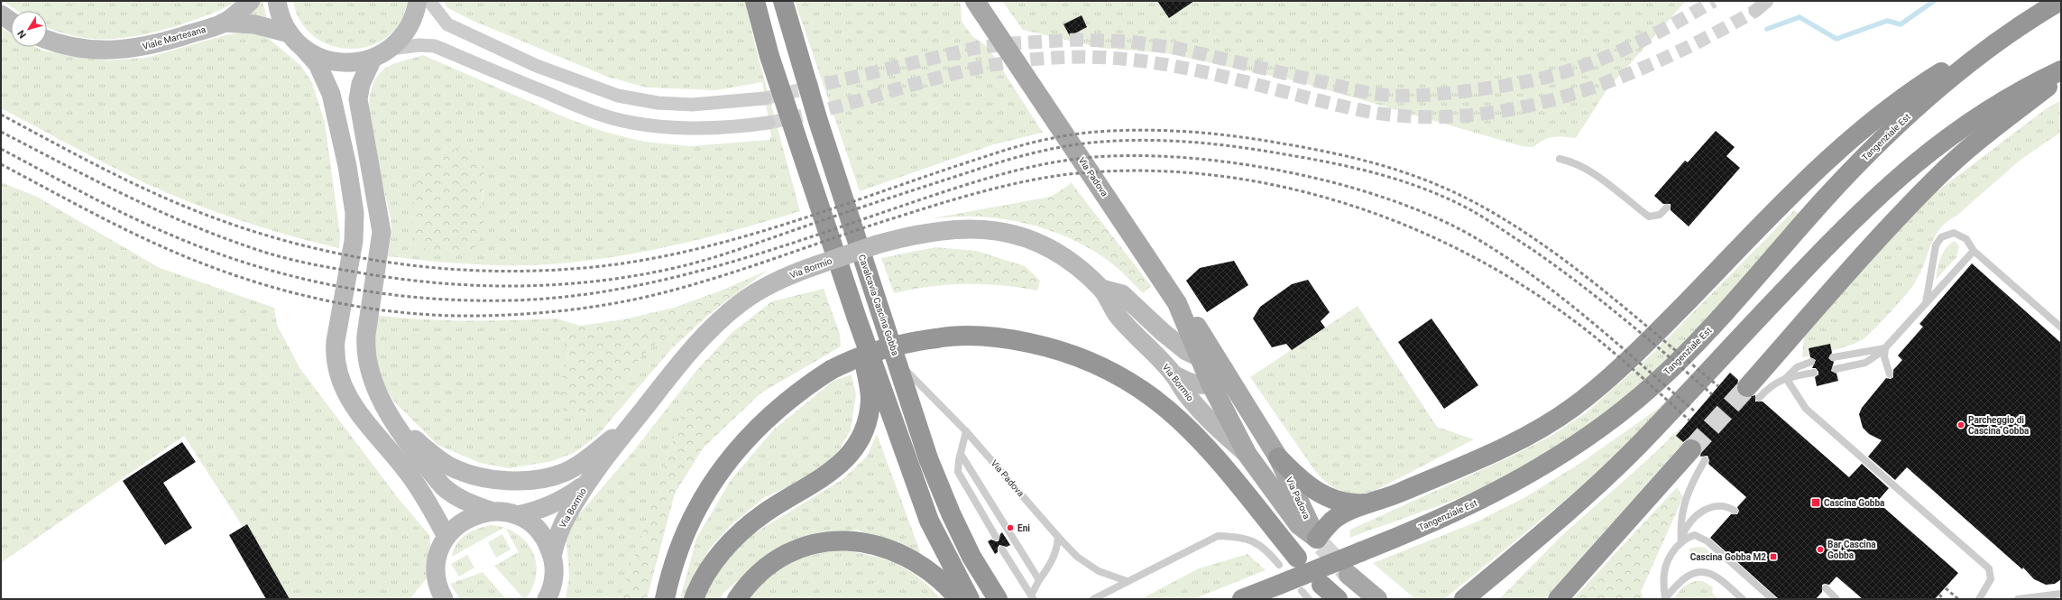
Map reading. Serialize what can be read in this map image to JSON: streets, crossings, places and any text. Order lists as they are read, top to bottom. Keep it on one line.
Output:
{"streets":{"highway":["Tangenziale Est","Cavalcavia Cascina Gobba"],"main road":["Viale Martesana","Via Padova","Via Bormio"]},"crossings":[["Via Padova","Via Bormio"],["Via Padova","Cavalcavia Cascina Gobba"]],"places":{"other":["Parcheggio di Cascina Gobba","Eni","Bar Cascina Gobba"],"transit":["Cascina Gobba","Cascina Gobba M2"]},"north":"bottom left"}
